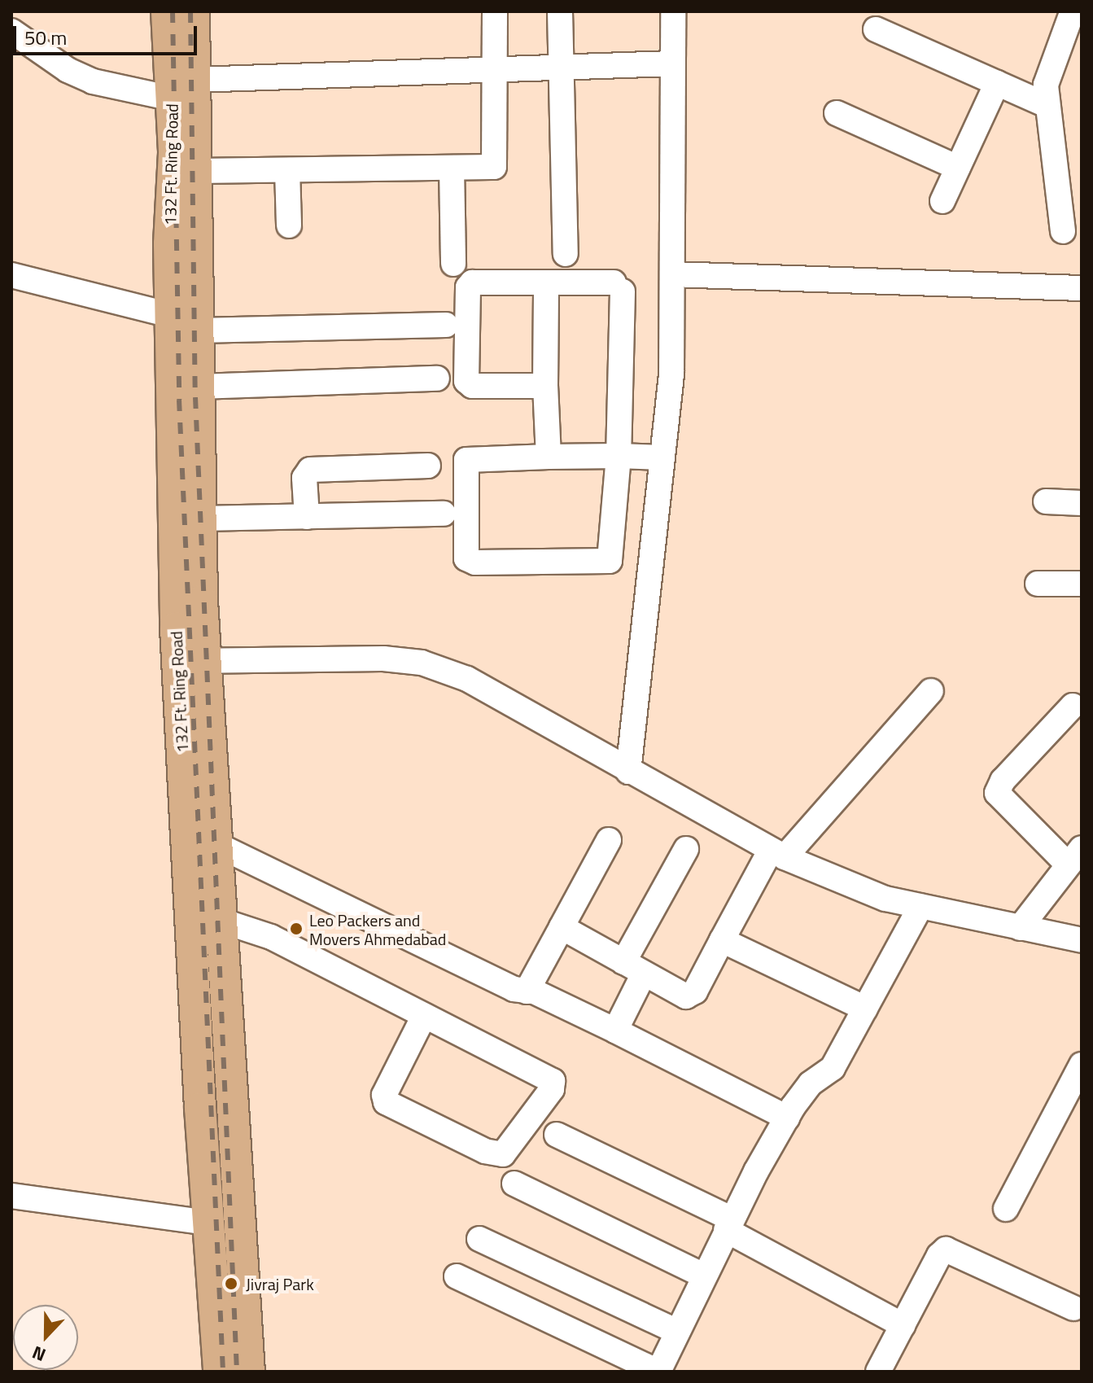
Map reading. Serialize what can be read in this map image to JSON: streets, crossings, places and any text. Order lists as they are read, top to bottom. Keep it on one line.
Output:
{"streets":{"main road":["132 Ft. Ring Road"]},"places":["Leo Packers and Movers Ahmedabad","Jivraj Park"],"scale_bar":"50 m","north":"bottom"}
